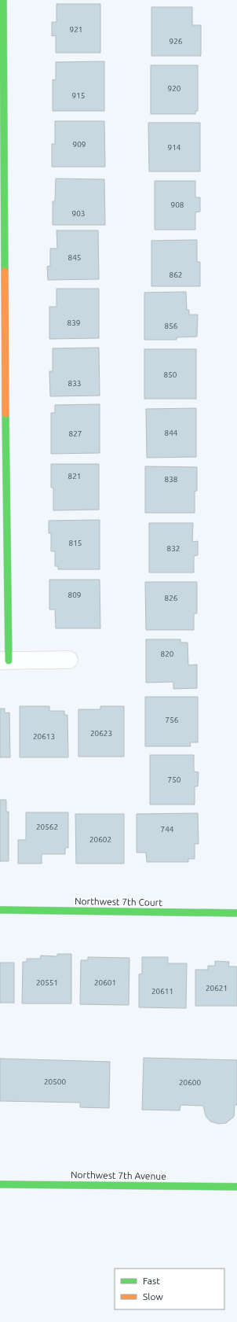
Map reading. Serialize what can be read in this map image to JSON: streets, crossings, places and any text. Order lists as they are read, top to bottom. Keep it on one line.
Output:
{"streets":{"street":["Northwest 7th Court","Northwest 7th Avenue"]},"house_numbers":["921","926","920","915","909","914","908","903","845","862","839","856","850","833","844","827","821","838","815","832","809","826","820","756","20623","20613","750","20562","744","20602","20551","20601","20621","20611","20500","20600"],"legend":["Fast","Slow"]}
